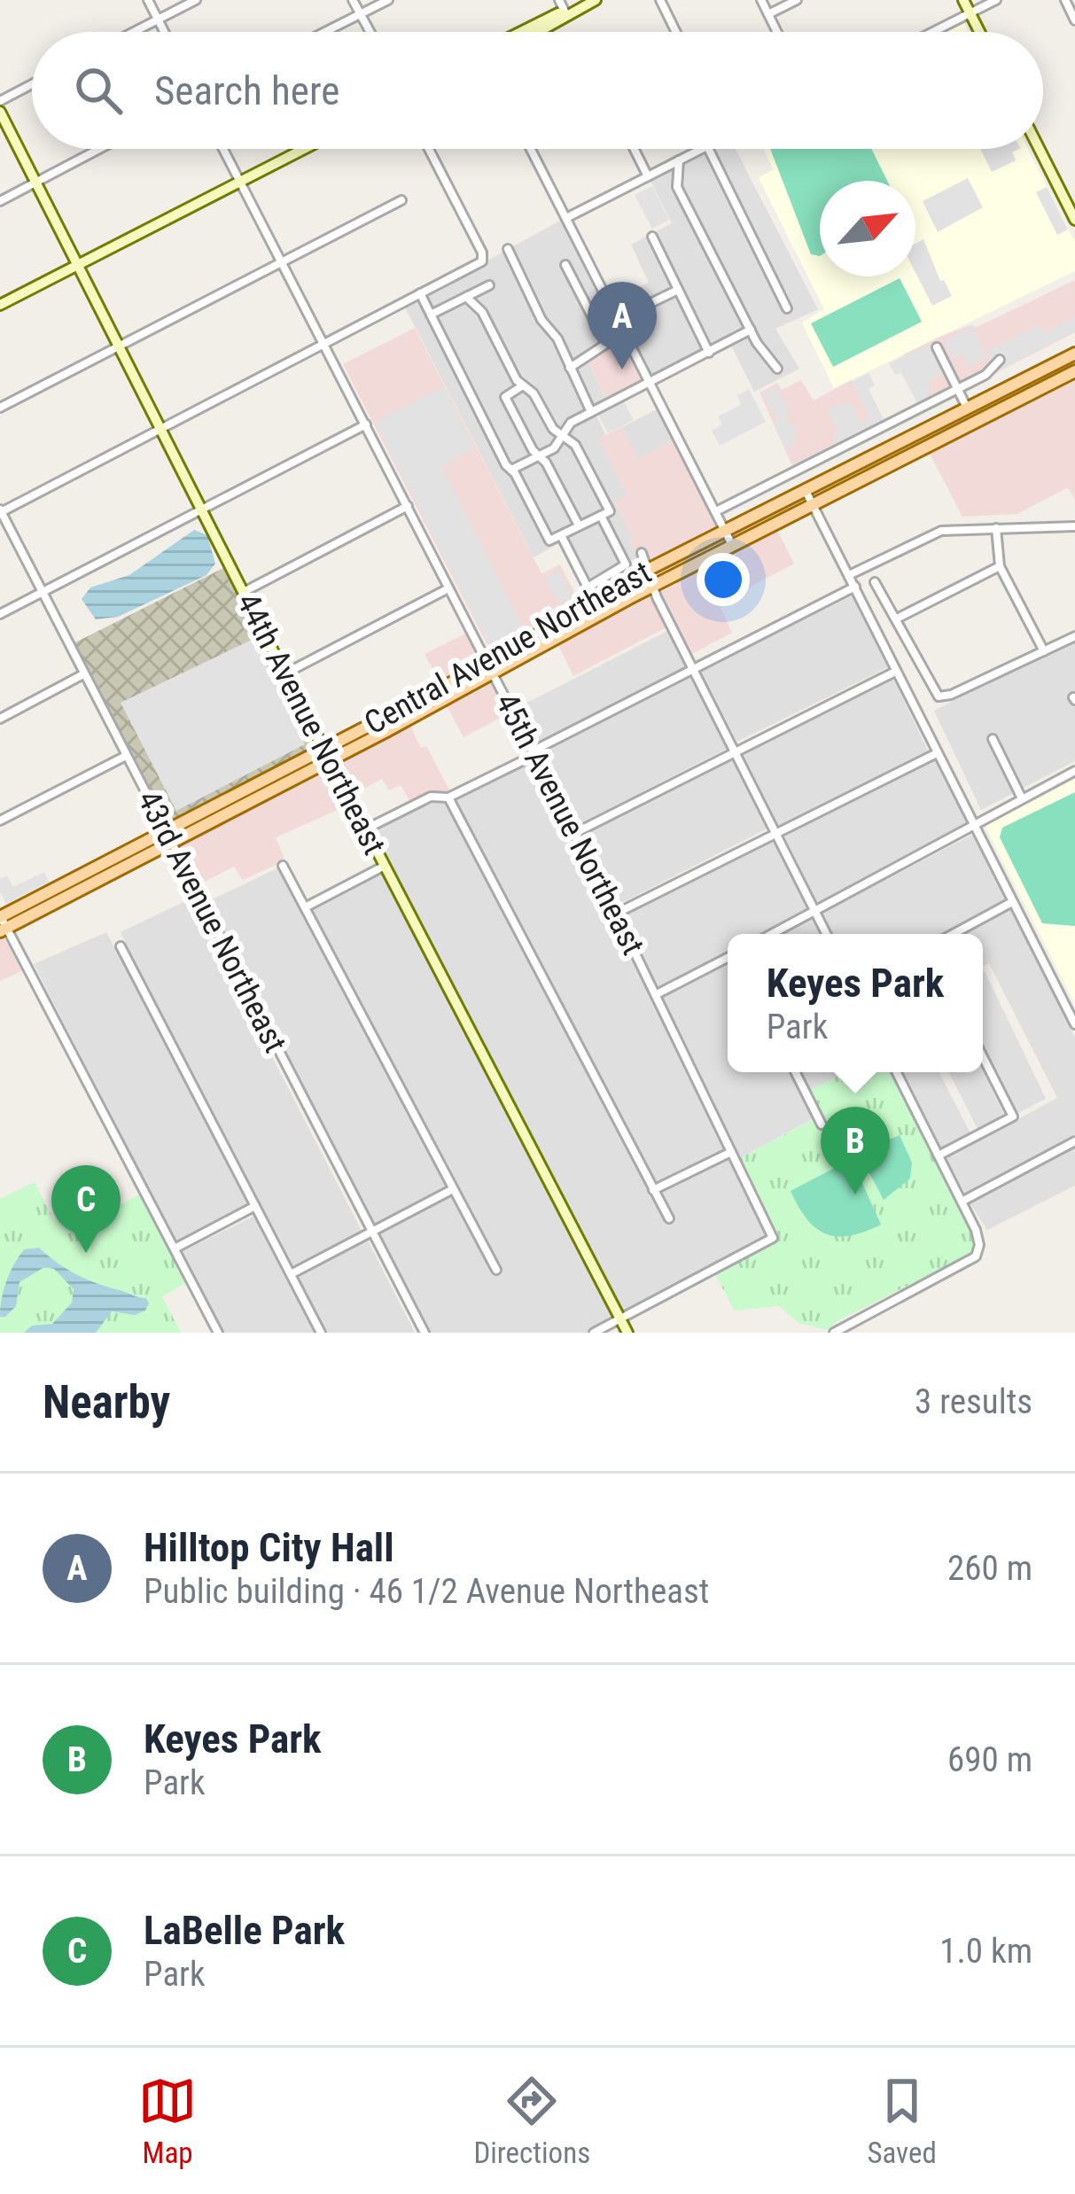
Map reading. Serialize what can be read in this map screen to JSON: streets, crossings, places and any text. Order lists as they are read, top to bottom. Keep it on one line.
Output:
{"streets":{"main road":["Central Avenue Northeast"],"street":["44th Avenue Northeast","45th Avenue Northeast","43rd Avenue Northeast"]},"crossings":[["Central Avenue Northeast","44th Avenue Northeast"],["Central Avenue Northeast","45th Avenue Northeast"],["Central Avenue Northeast","43rd Avenue Northeast"],["44th Avenue Northeast","45th Avenue Northeast"]],"north":"top right","page":{"search":"Search here","pins":["A","B","C"],"popup":["Keyes Park","Park"],"heading":["Nearby","3 results"],"list":[{"mark":"A","name":"Hilltop City Hall","note":"Public building · 46 1/2 Avenue Northeast","value":"260 m"},{"mark":"B","name":"Keyes Park","note":"Park","value":"690 m"},{"mark":"C","name":"LaBelle Park","note":"Park","value":"1.0 km"}],"nav":["Map","Directions","Saved"]}}
